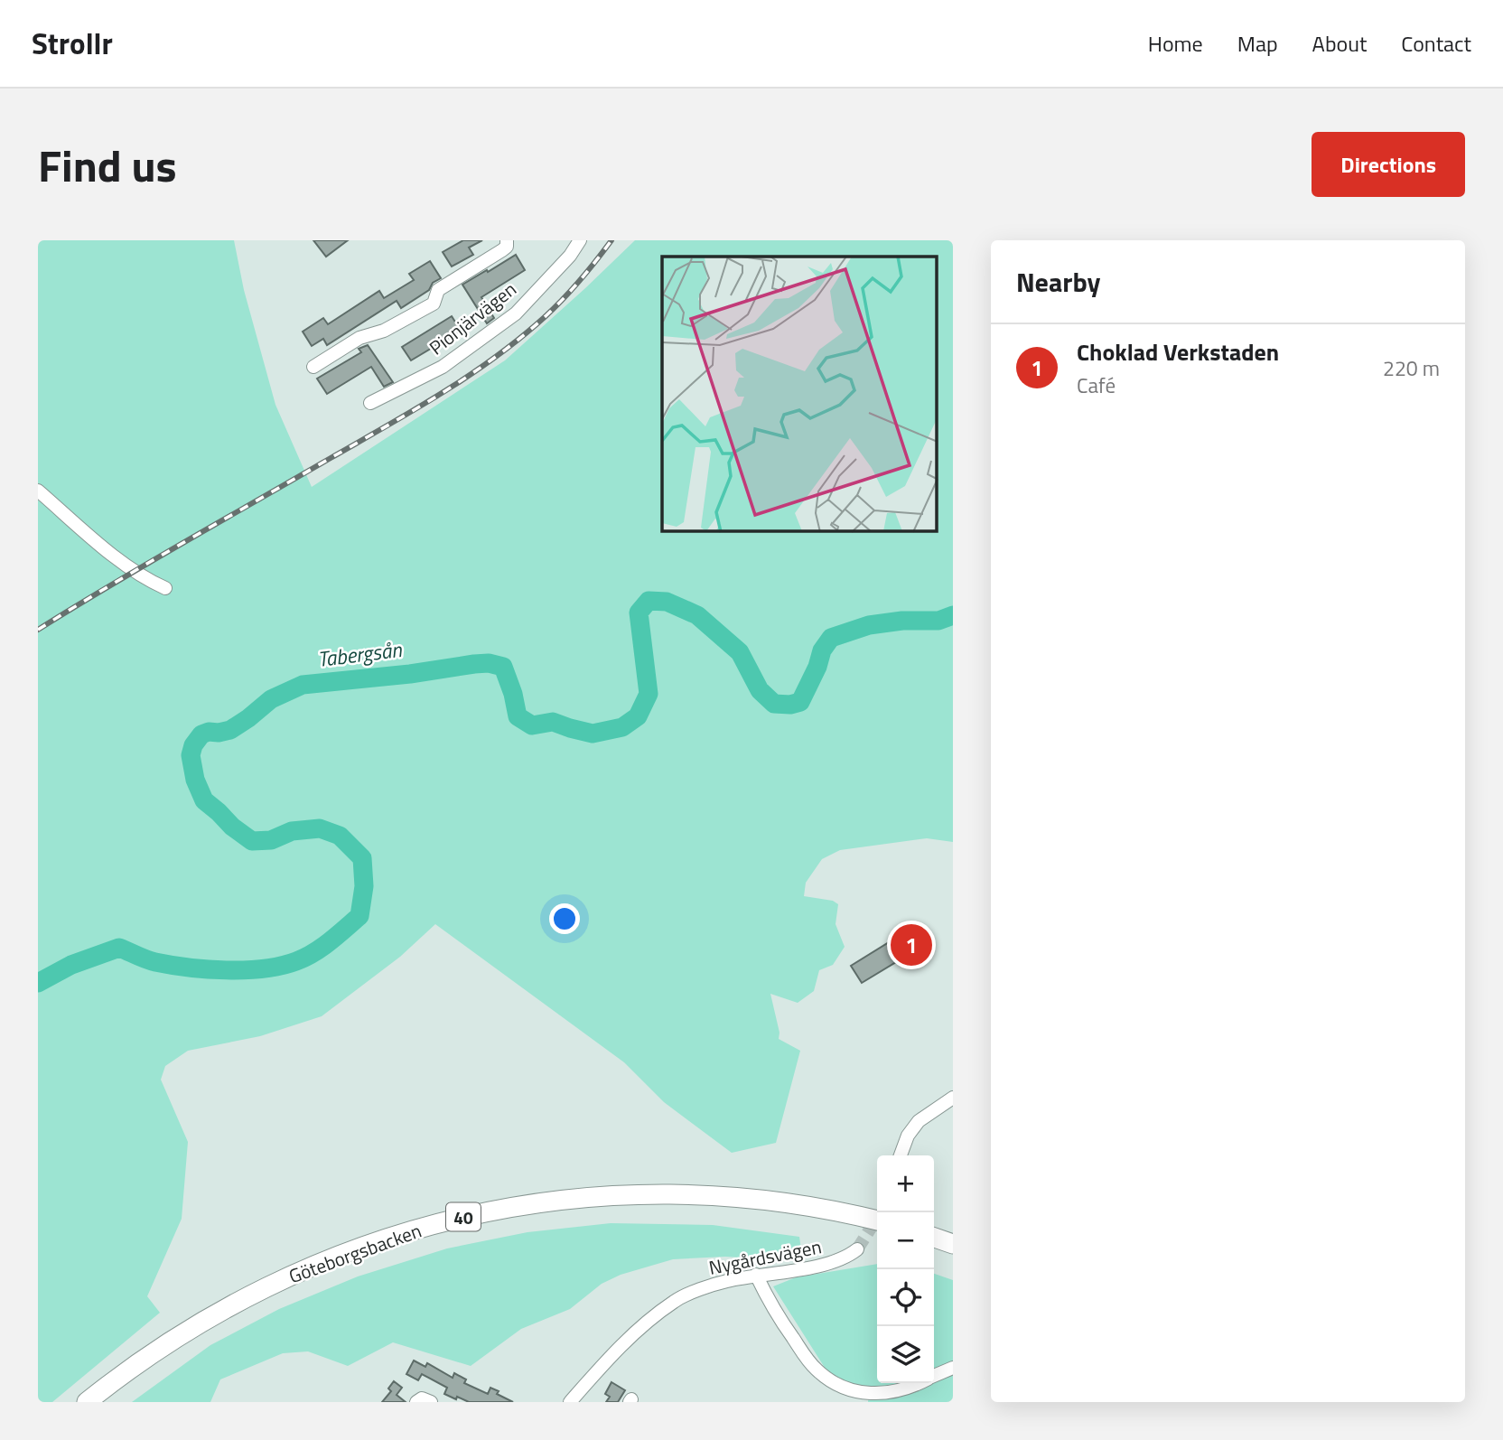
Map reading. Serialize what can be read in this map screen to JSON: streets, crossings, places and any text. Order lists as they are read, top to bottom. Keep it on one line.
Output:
{"streets":{"highway":["40","Göteborgsbacken"],"street":["Pionjärvägen","Nygårdsvägen"]},"water":["Tabergsån"],"page":{"header":"Strollr","nav":["Home","Map","About","Contact"],"title":"Find us","buttons":"Directions","heading":"Nearby","list":[{"mark":"1","name":"Choklad Verkstaden","note":"Café","value":"220 m"}],"pins":"1","map_buttons":["+","−"]}}
